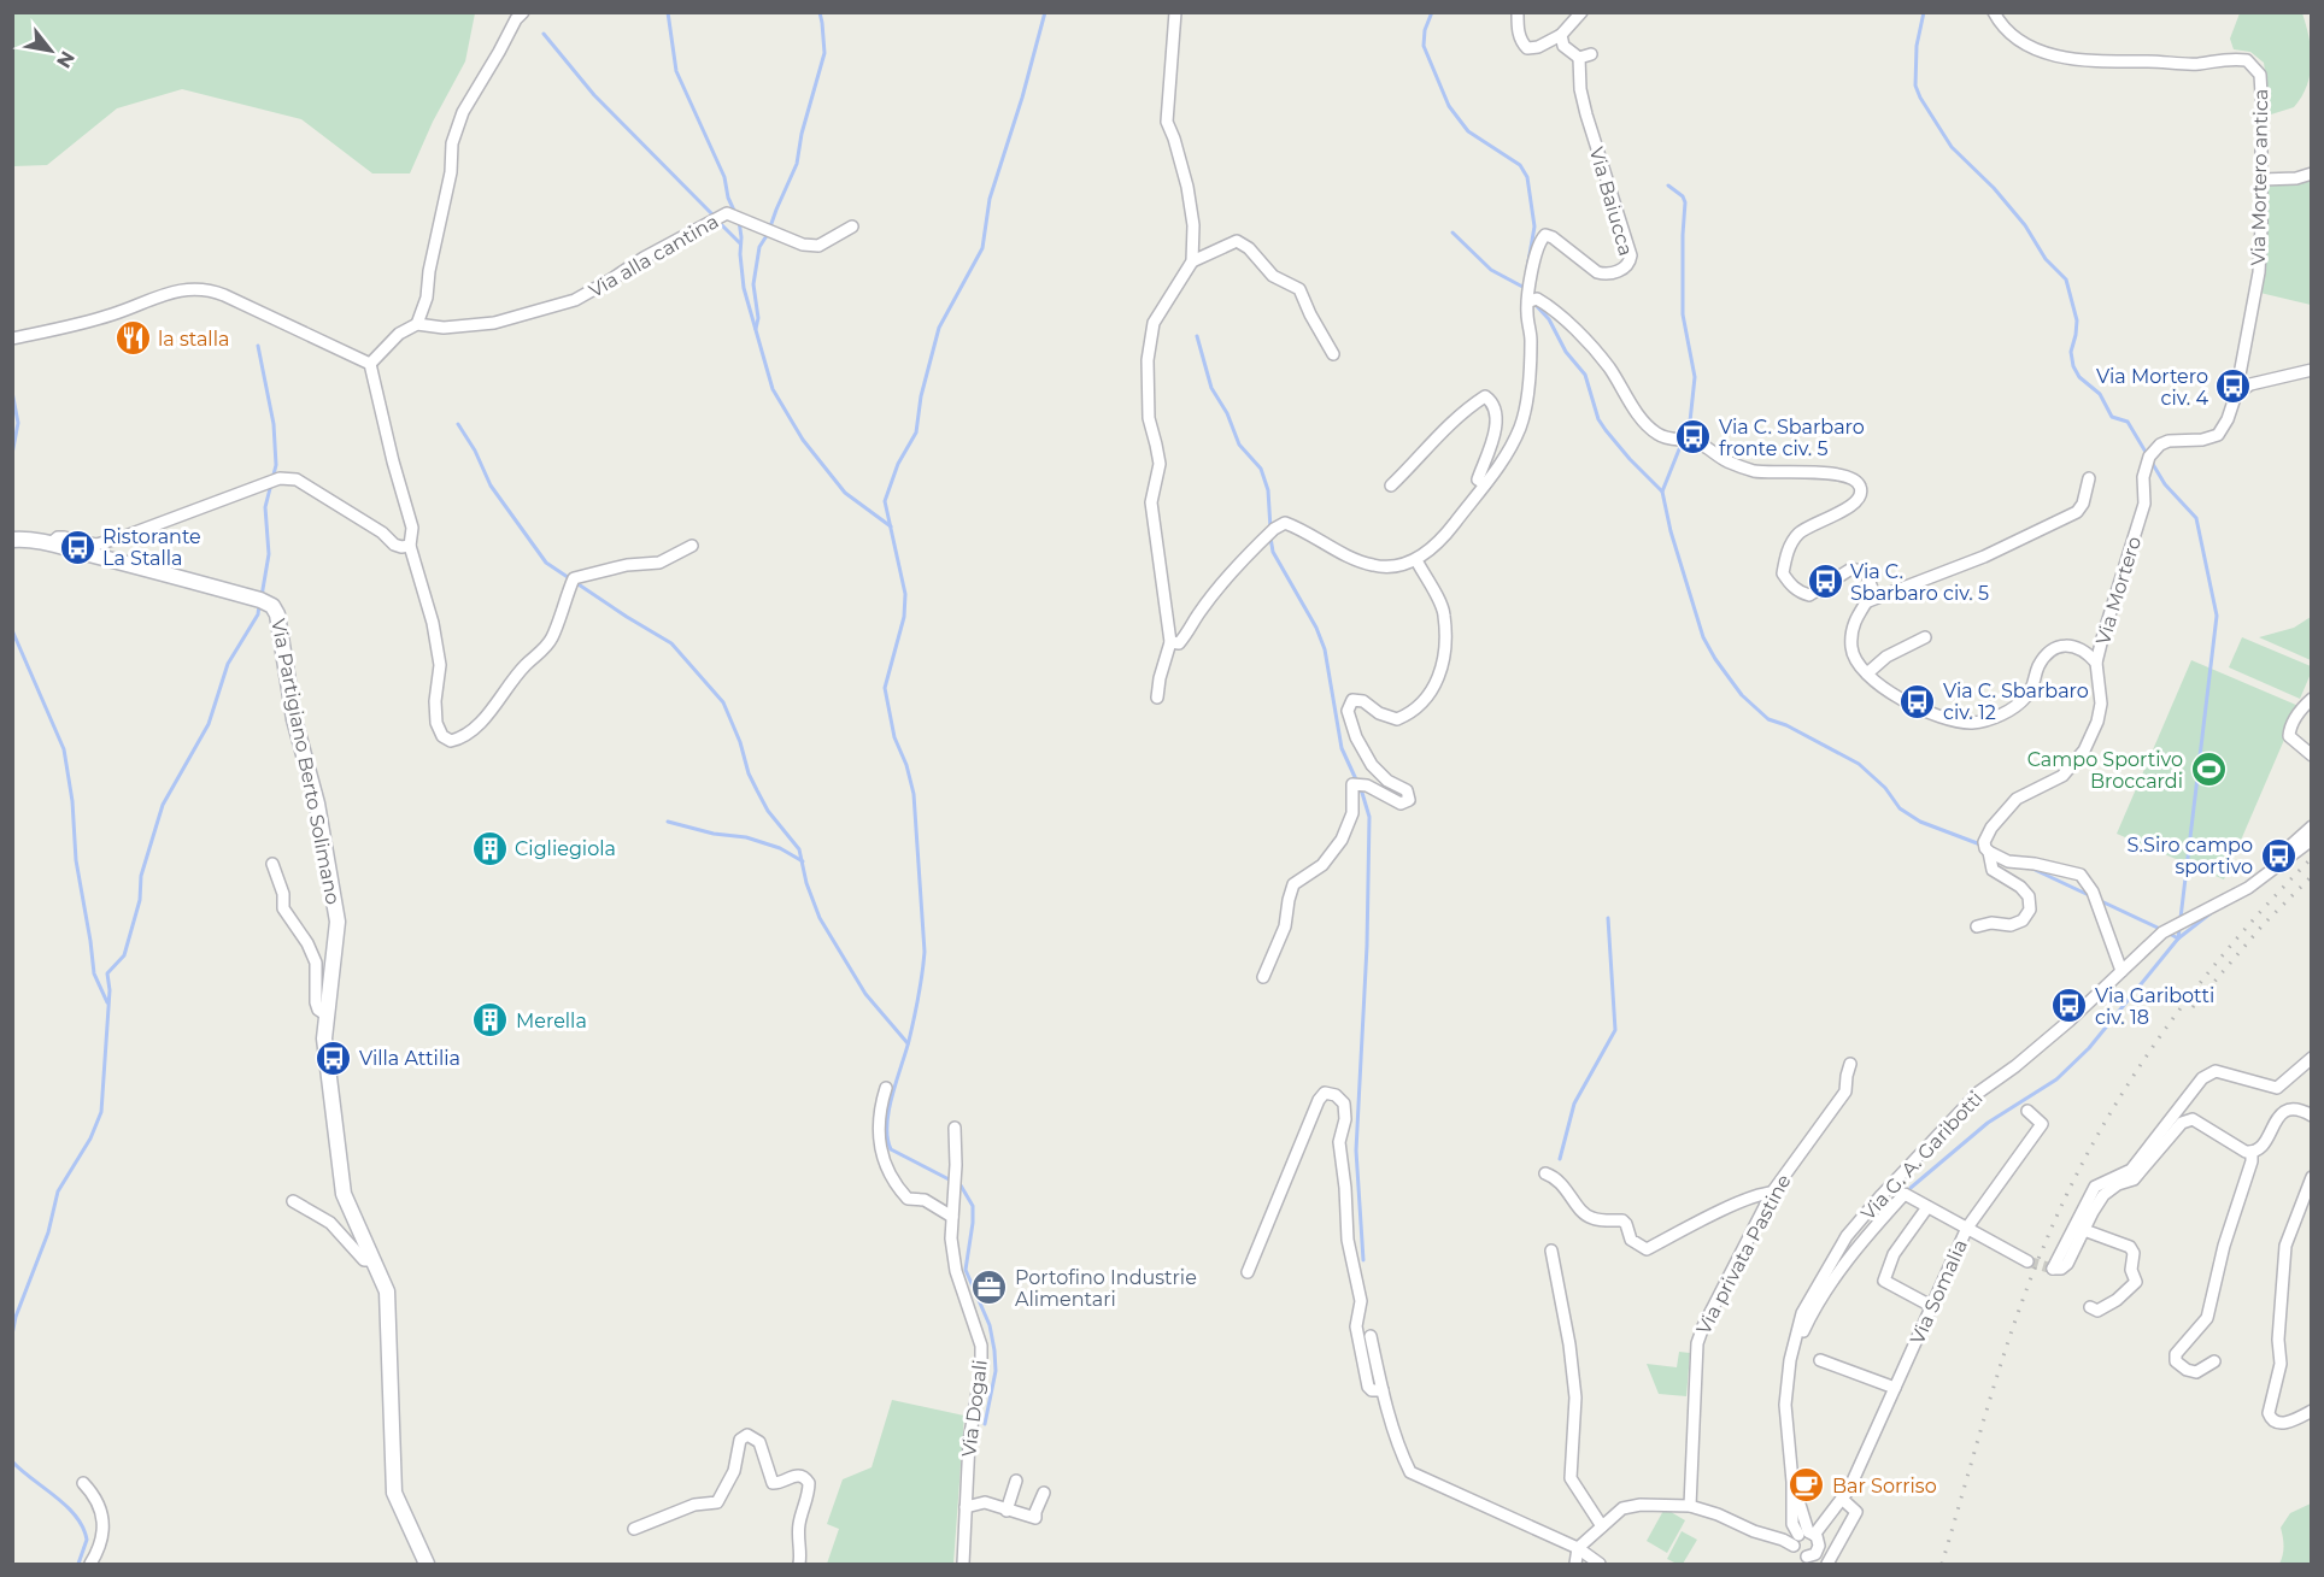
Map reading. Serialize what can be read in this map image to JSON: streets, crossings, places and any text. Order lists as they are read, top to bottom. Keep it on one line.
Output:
{"streets":{"street":["Via Mortero antica","Via Baiucca","Via alla cantina","Via Mortero","Via Partigiano Berto Solimano","Via G. A. Garibotti","Via privata Pastine","Via Somalia","Via Dogali"]},"crossings":[["Via Mortero antica","Via Mortero"],["Via G. A. Garibotti","Via Somalia"]],"places":{"restaurant":["la stalla"],"bus stop":["Via Mortero civ. 4","Via C. Sbarbaro fronte civ. 5","Ristorante La Stalla","Via C. Sbarbaro civ. 5","Via C. Sbarbaro civ. 12","S.Siro campo sportivo","Via Garibotti civ. 18","Villa Attilia"],"sports":["Campo Sportivo Broccardi"],"building":["Cigliegiola","Merella"],"office":["Portofino Industrie Alimentari"],"cafe":["Bar Sorriso"]},"north":"bottom right"}
